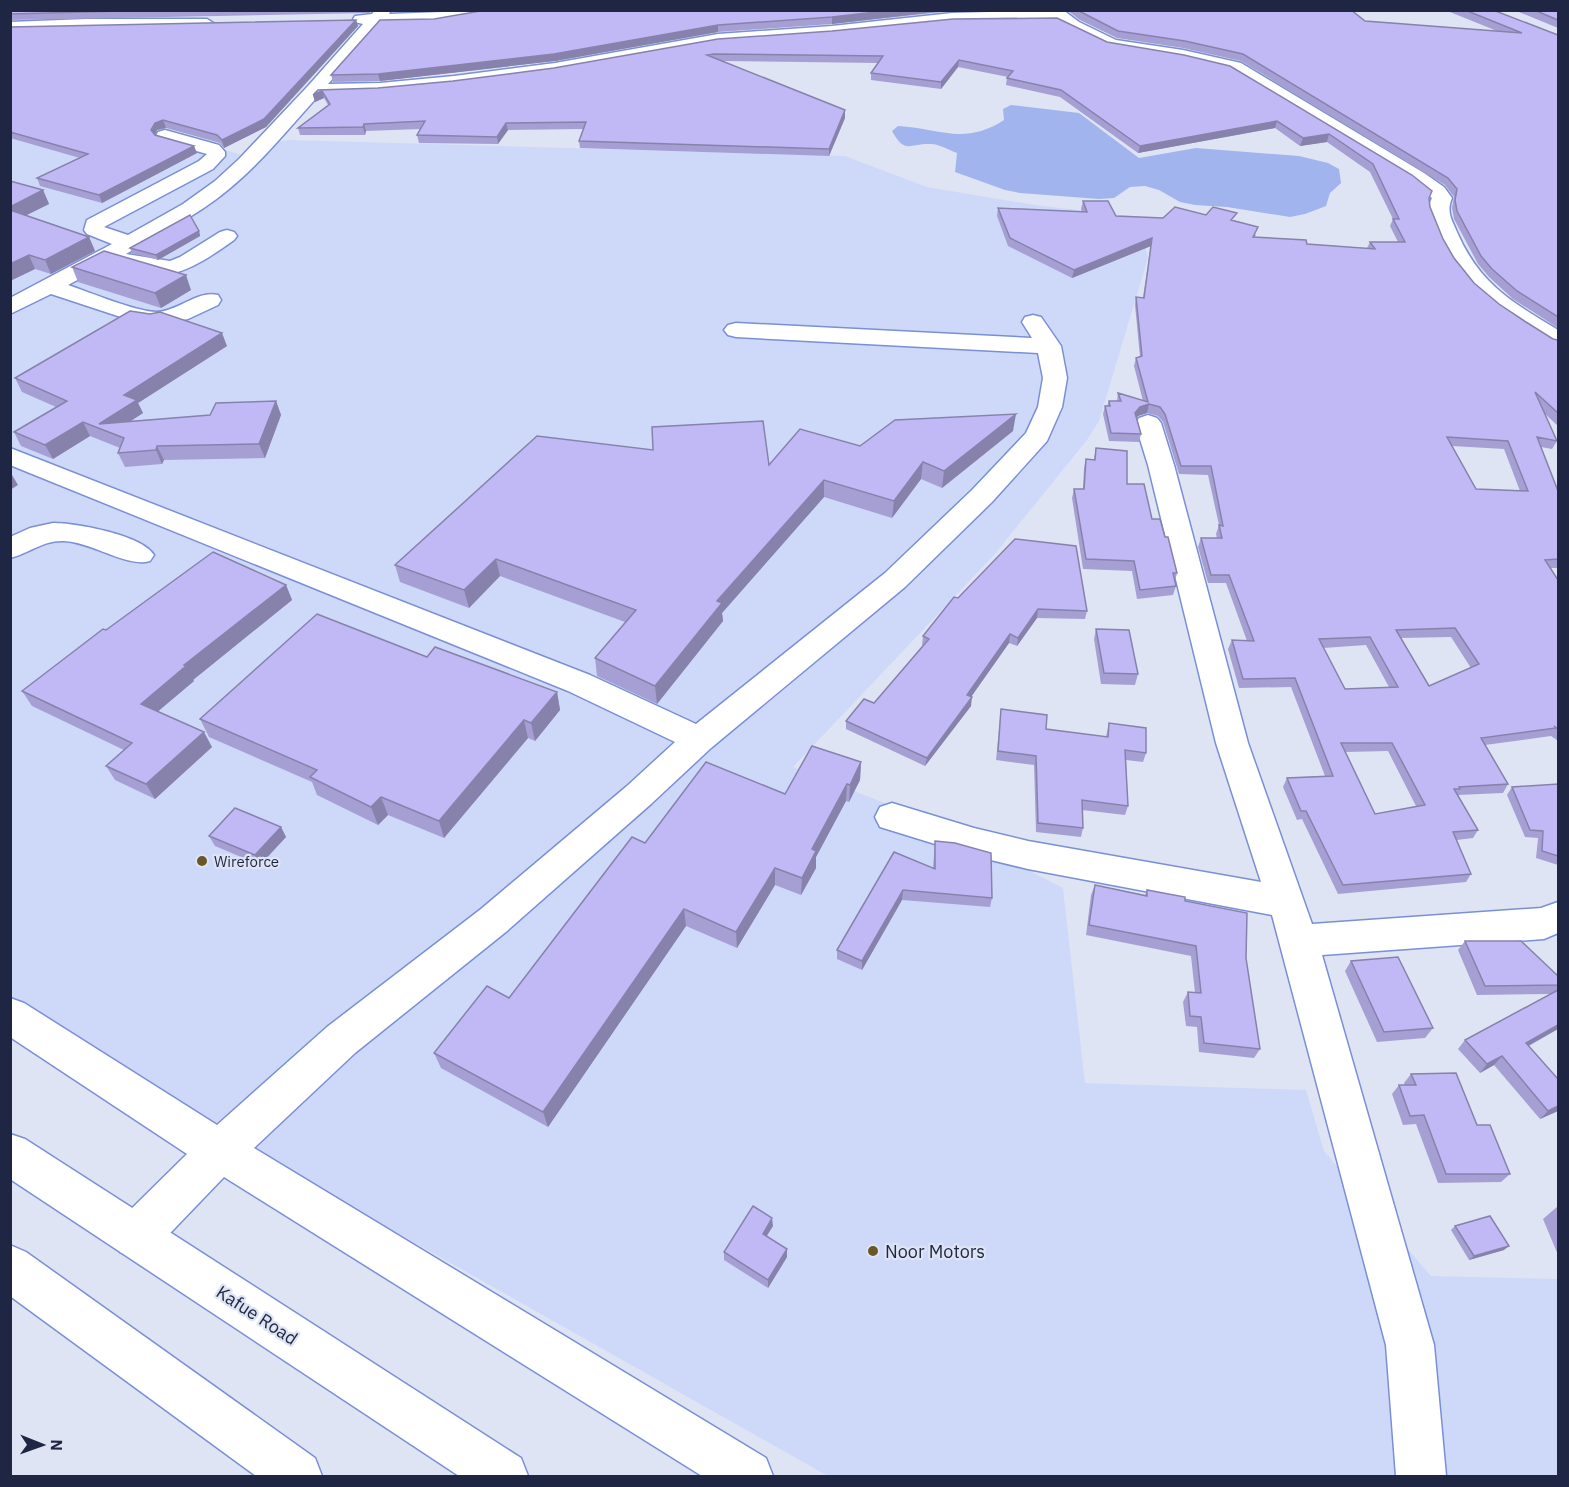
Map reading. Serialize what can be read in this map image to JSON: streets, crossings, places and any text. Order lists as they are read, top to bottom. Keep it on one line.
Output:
{"streets":{"street":["Kafue Road"]},"places":["Wireforce","Noor Motors"],"north":"right"}
